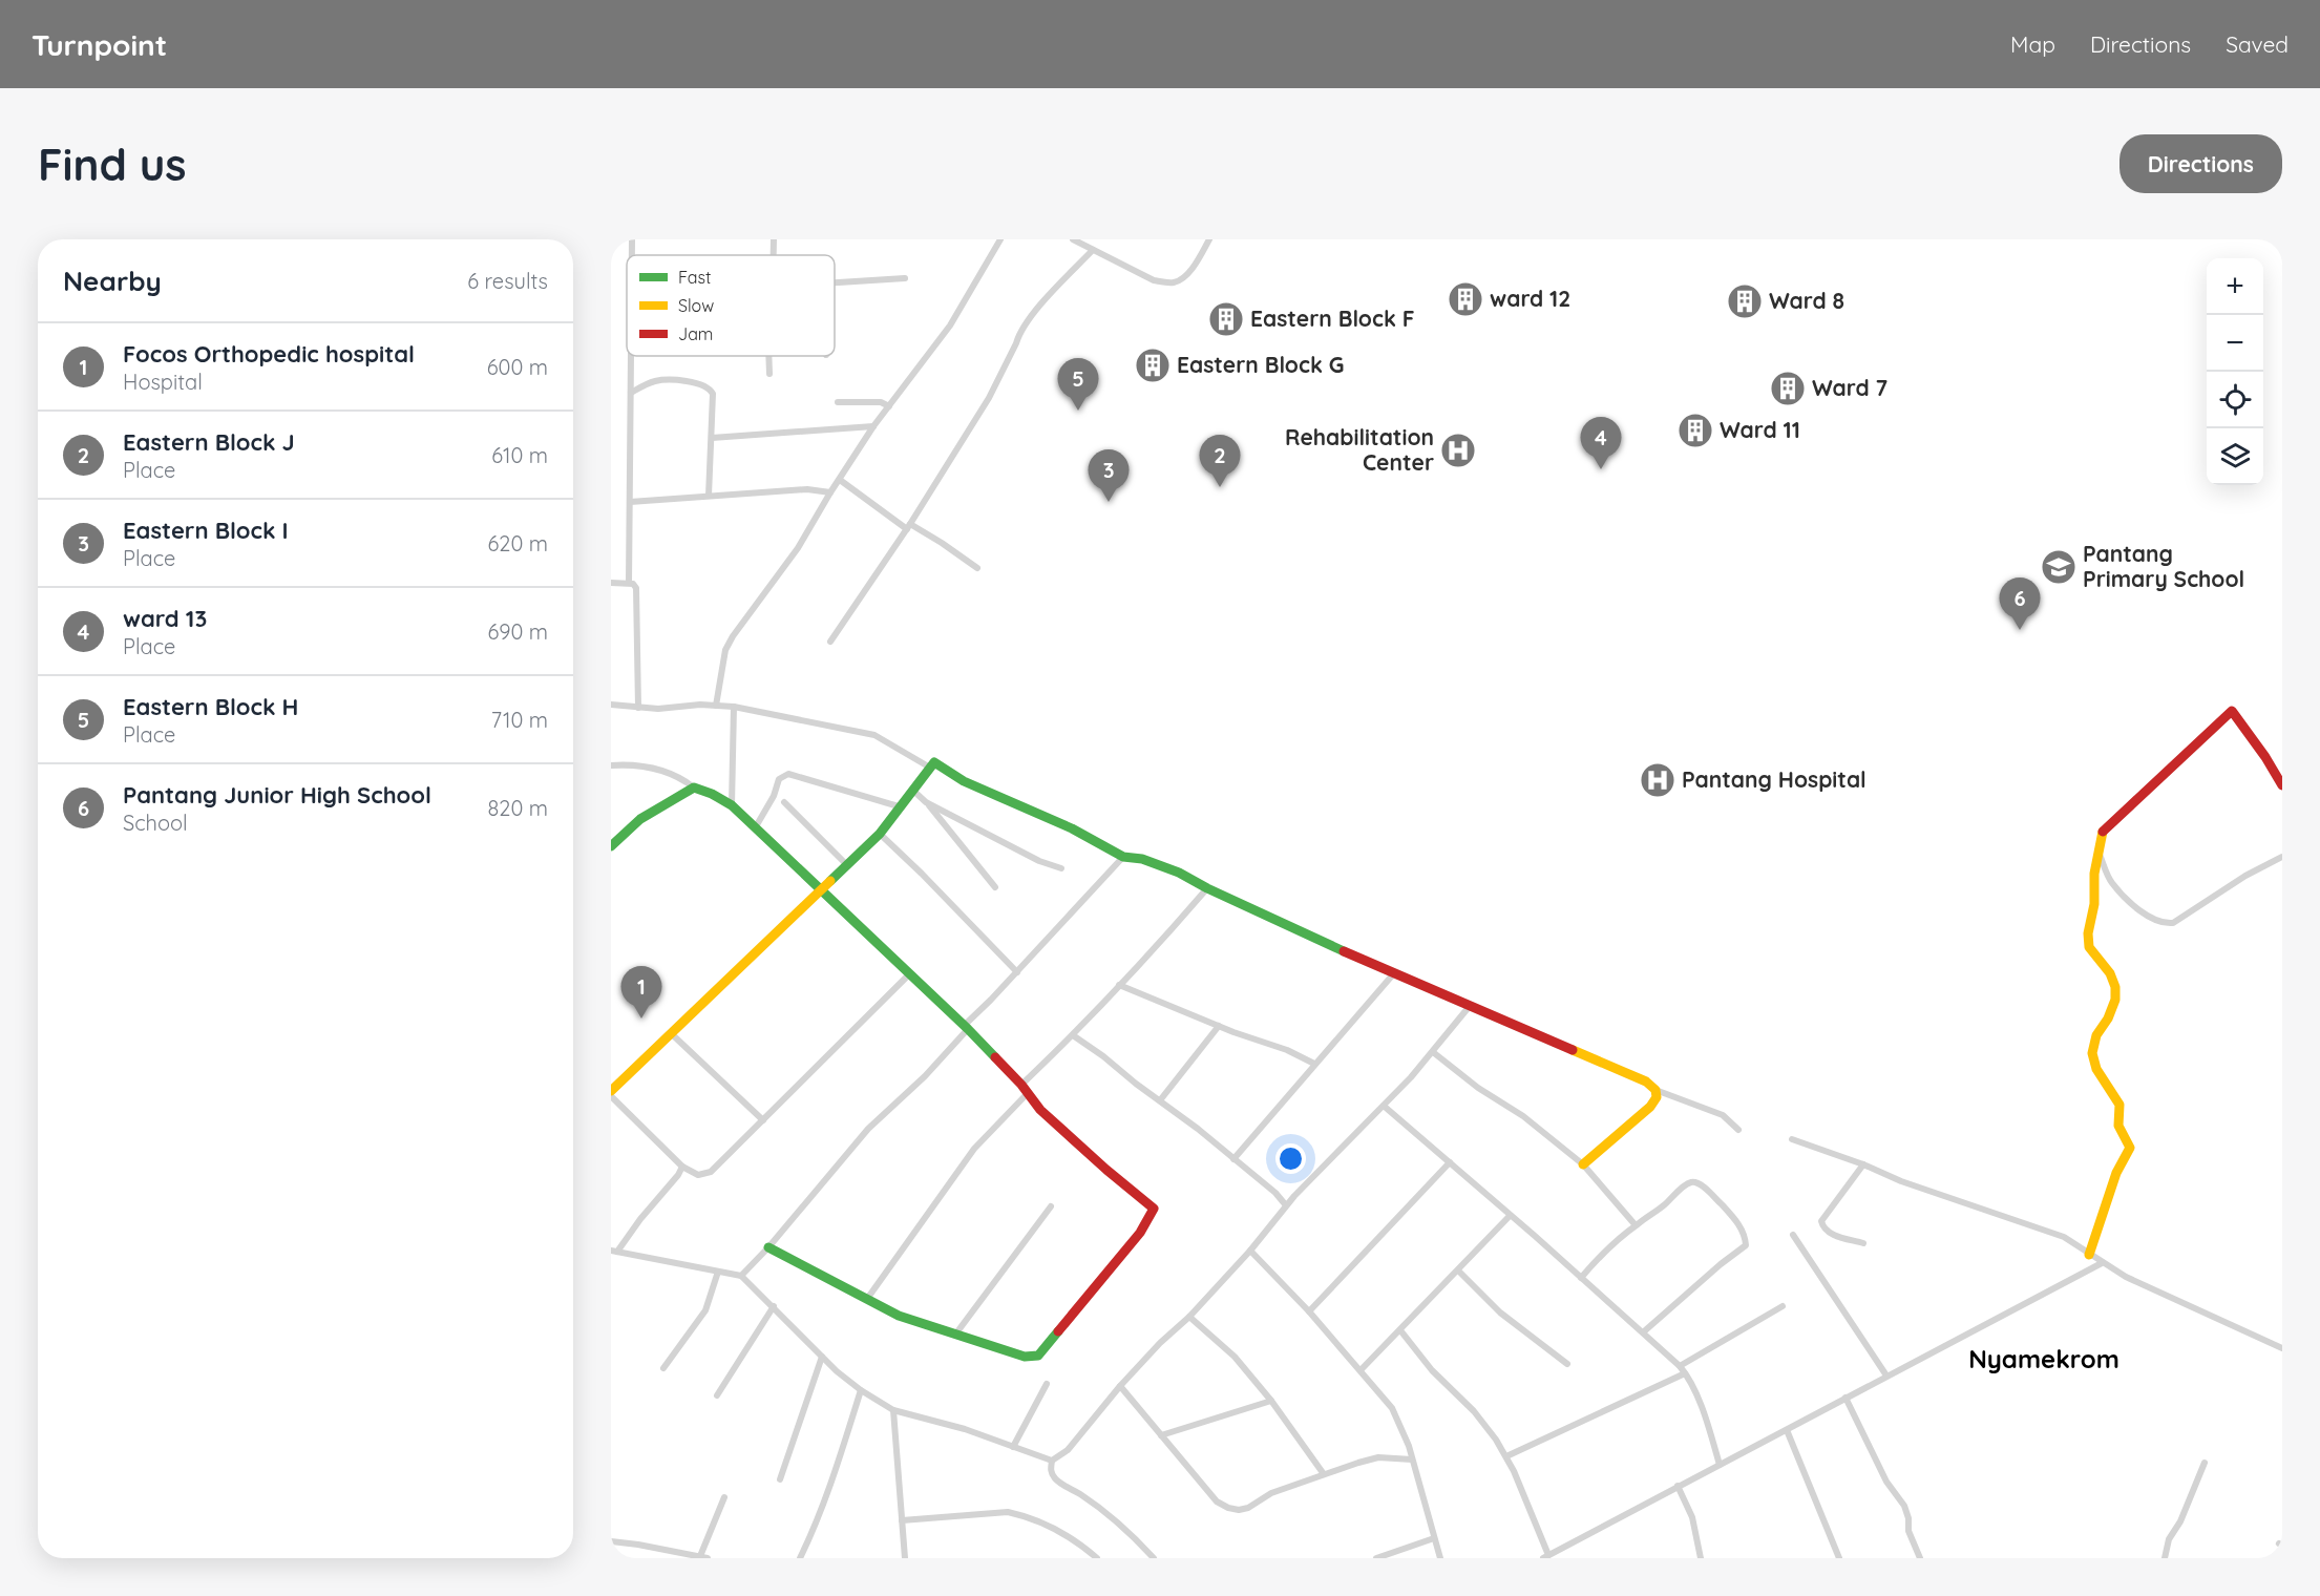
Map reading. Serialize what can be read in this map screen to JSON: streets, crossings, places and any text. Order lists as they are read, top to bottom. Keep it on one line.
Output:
{"districts":["Nyamekrom"],"places":{"building":["ward 12","Ward 8","Eastern Block F","Eastern Block G","Ward 7","Ward 11"],"hospital":["Rehabilitation Center","Pantang Hospital"],"school or university":["Pantang Primary School"]},"legend":["Fast","Slow","Jam"],"page":{"header":"Turnpoint","nav":["Map","Directions","Saved"],"buttons":"Directions","title":"Find us","heading":["Nearby","6 results"],"map_buttons":["+","−"],"list":[{"mark":"1","name":"Focos Orthopedic hospital","note":"Hospital","value":"600 m"},{"mark":"2","name":"Eastern Block J","note":"Place","value":"610 m"},{"mark":"3","name":"Eastern Block I","note":"Place","value":"620 m"},{"mark":"4","name":"ward 13","note":"Place","value":"690 m"},{"mark":"5","name":"Eastern Block H","note":"Place","value":"710 m"},{"mark":"6","name":"Pantang Junior High School","note":"School","value":"820 m"}],"pins":["5","4","2","3","6","1"]}}
